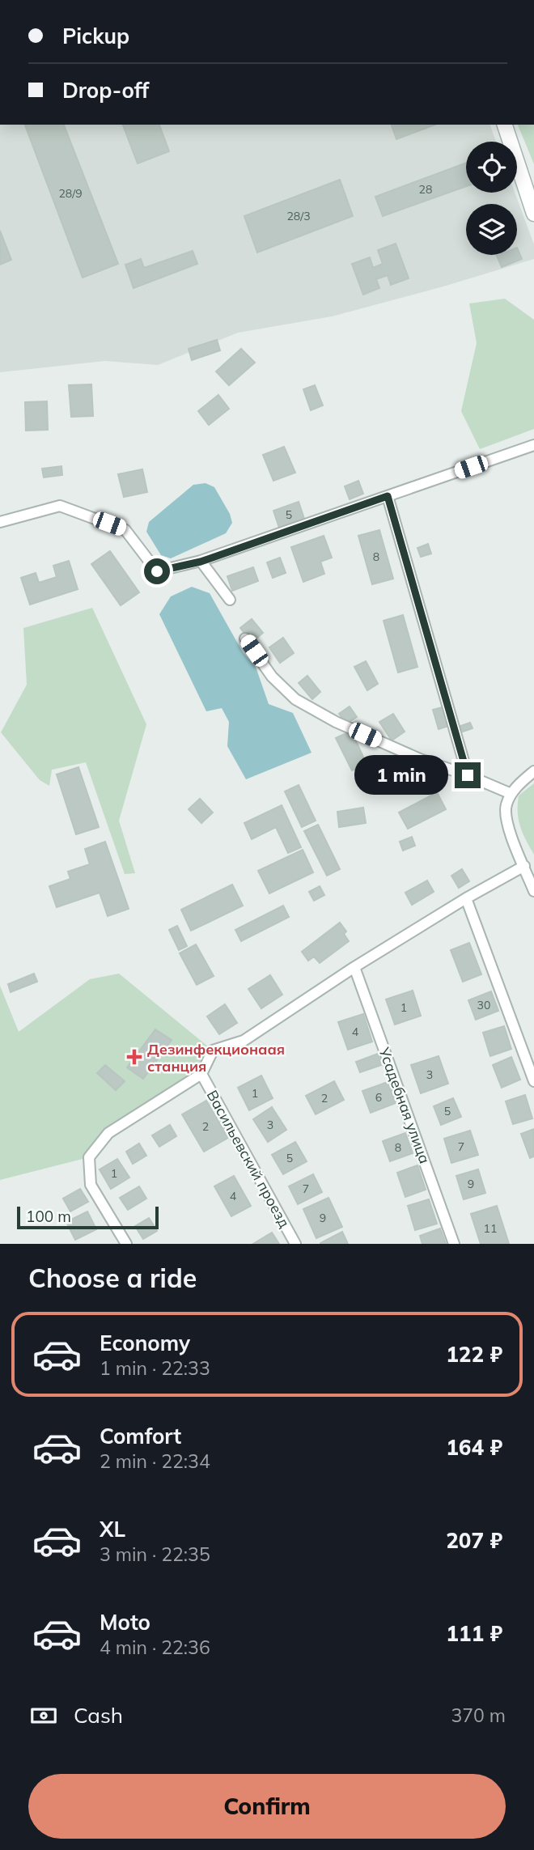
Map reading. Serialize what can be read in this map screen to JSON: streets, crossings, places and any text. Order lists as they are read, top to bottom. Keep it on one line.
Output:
{"streets":{"street":["Усадебная улица","Васильевский проезд"]},"places":{"health":["Дезинфекционаая станция"]},"house_numbers":["28","28/9","28/3","5","8","30","1","4","3","1","6","2","5","3","2","7","8","5","1","9","7","4","9","11"],"scale_bar":"100 m","page":{"banner":["Pickup","Drop-off"],"bubble":"1 min","scale":"100 m","heading":"Choose a ride","list":[{"name":"Economy","note":"1 min · 22:33","value":"122 ₽"},{"name":"Comfort","note":"2 min · 22:34","value":"164 ₽"},{"name":"XL","note":"3 min · 22:35","value":"207 ₽"},{"name":"Moto","note":"4 min · 22:36","value":"111 ₽"}],"pay":["Cash","370 m"],"buttons":"Confirm"}}
